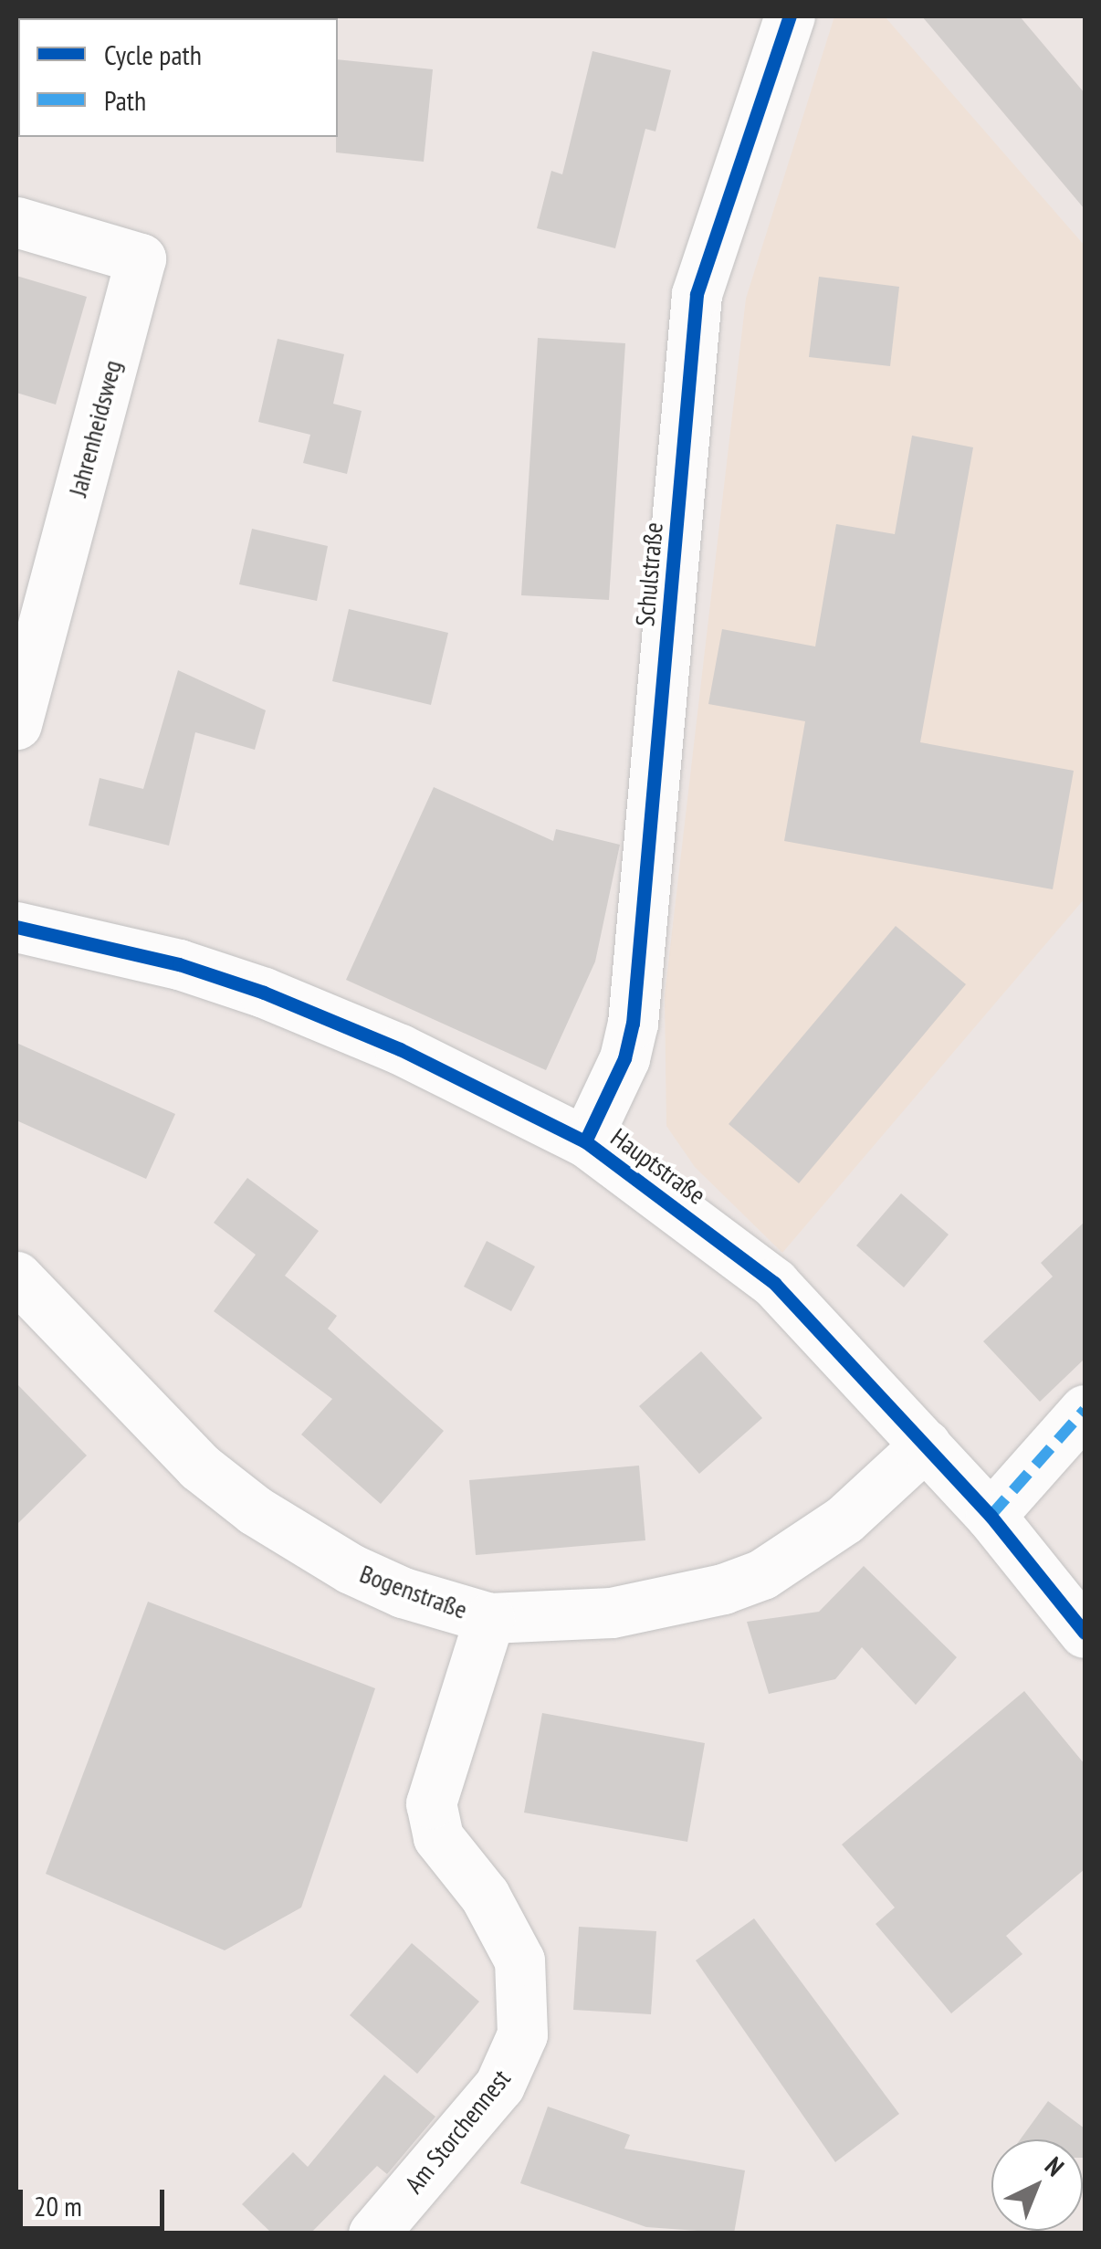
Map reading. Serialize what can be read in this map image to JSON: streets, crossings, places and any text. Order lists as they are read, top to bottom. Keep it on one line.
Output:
{"streets":{"street":["Jahrenheidsweg","Schulstraße","Hauptstraße","Bogenstraße","Am Storchennest"]},"crossings":[["Schulstraße","Hauptstraße"],["Hauptstraße","Bogenstraße"],["Bogenstraße","Am Storchennest"]],"legend":["Cycle path","Path"],"scale_bar":"20 m","north":"top right"}
